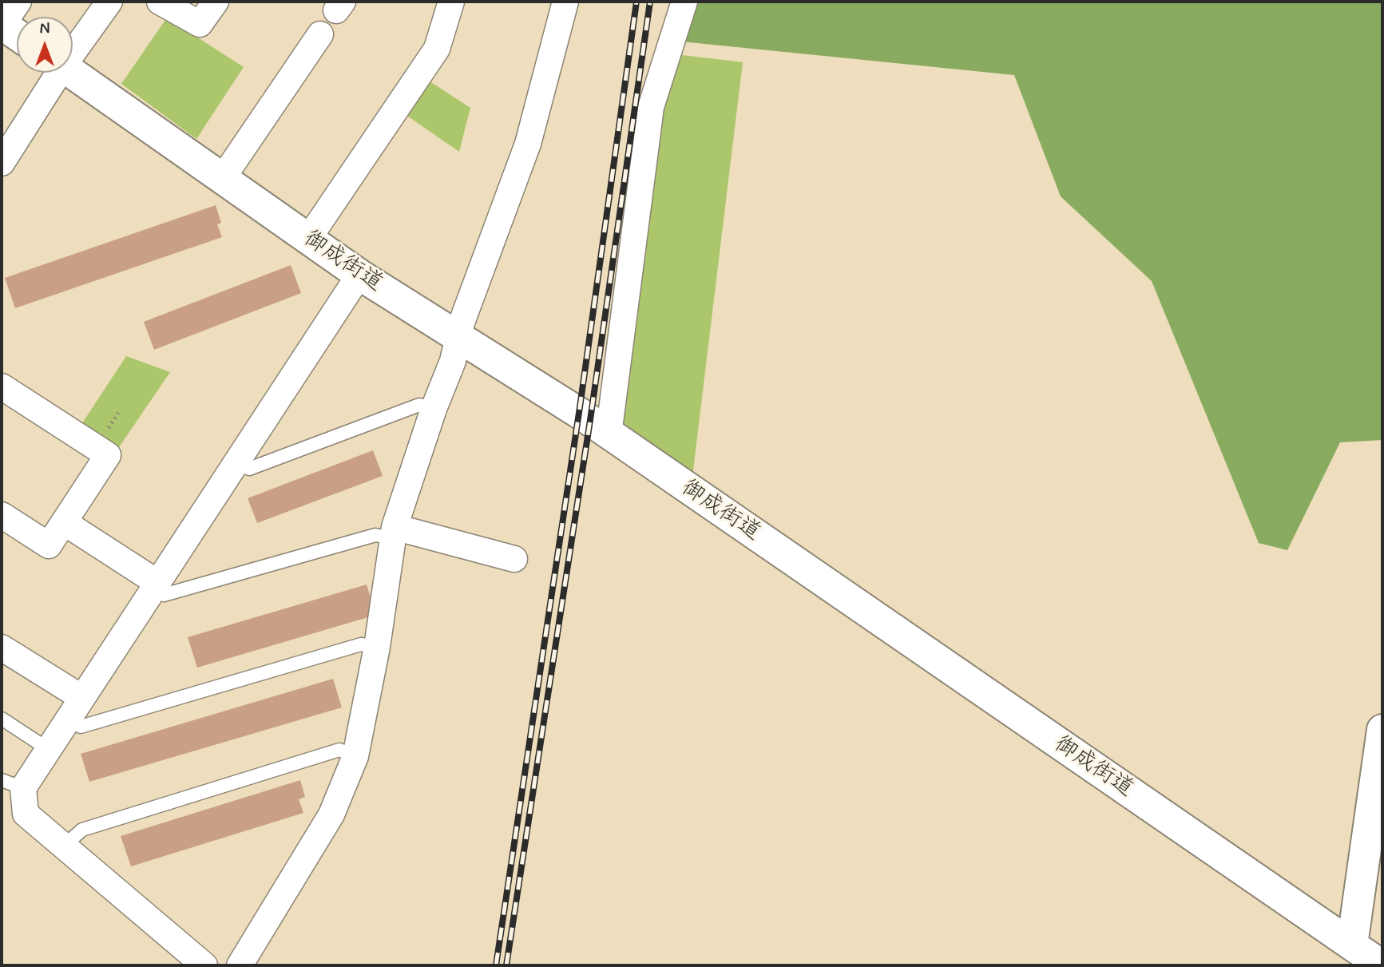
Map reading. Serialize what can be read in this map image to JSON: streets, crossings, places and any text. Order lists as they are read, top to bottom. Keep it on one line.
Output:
{"streets":{"street":["御成街道"]},"north":"top"}
